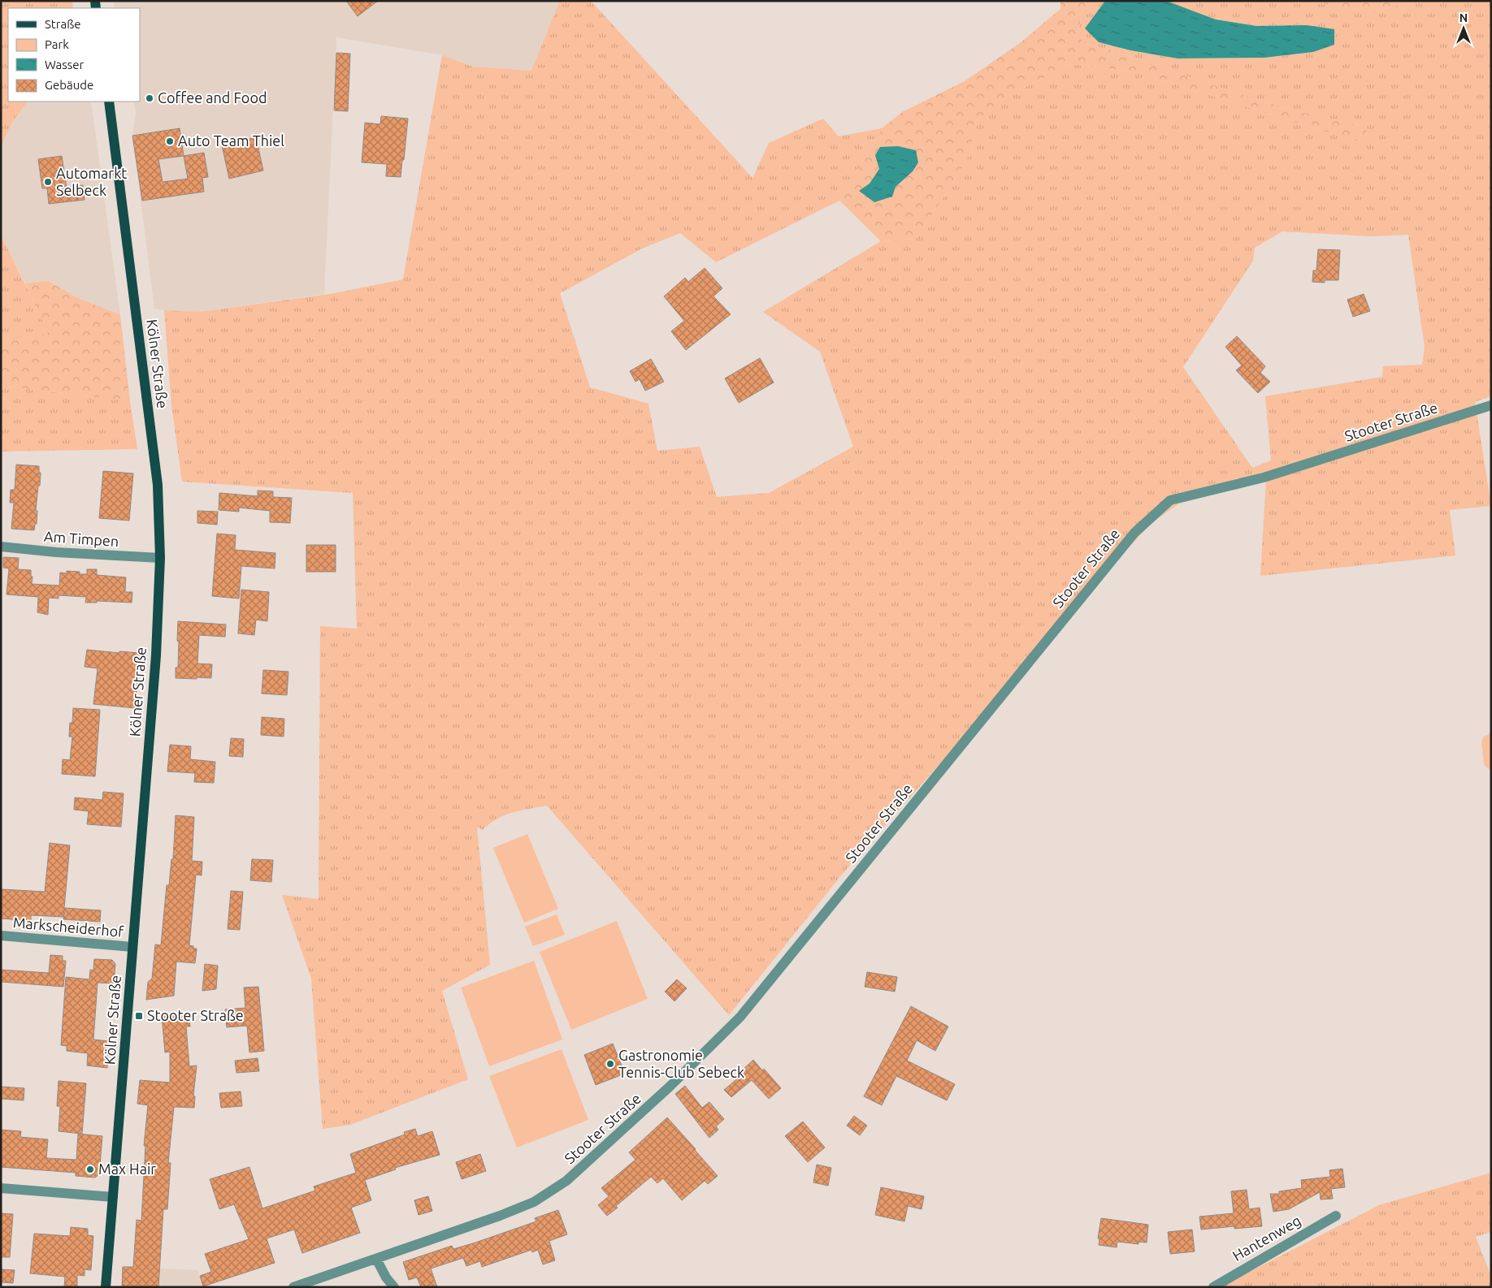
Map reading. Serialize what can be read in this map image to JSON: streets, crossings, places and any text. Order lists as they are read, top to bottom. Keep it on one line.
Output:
{"streets":{"main road":["Kölner Straße"],"street":["Stooter Straße","Am Timpen","Markscheiderhof","Hantenweg"]},"crossings":[["Kölner Straße","Am Timpen"],["Kölner Straße","Markscheiderhof"]],"places":{"other":["Coffee and Food","Auto Team Thiel","Automarkt Selbeck","Gastronomie Tennis-Club Sebeck","Max Hair"],"transit":["Stooter Straße"]},"legend":["Straße","Park","Wasser","Gebäude"],"north":"top"}
